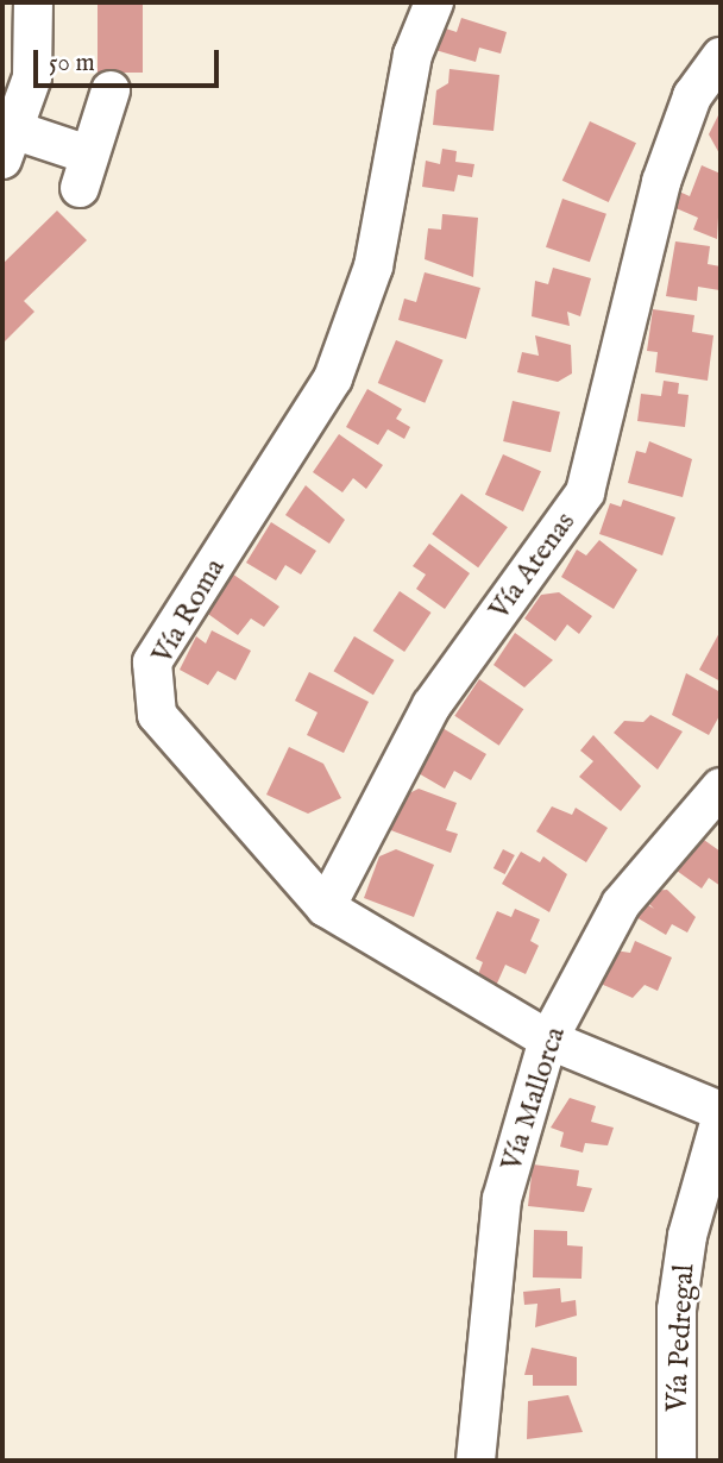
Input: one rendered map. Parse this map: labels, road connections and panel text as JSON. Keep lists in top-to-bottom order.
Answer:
{
  "streets": {
    "street": [
      "Vía Atenas",
      "Vía Roma",
      "Vía Mallorca",
      "Vía Pedregal"
    ]
  },
  "crossings": [
    ["Vía Atenas", "Vía Roma"],
    ["Vía Roma", "Vía Mallorca"]
  ],
  "scale_bar": "50 m"
}
